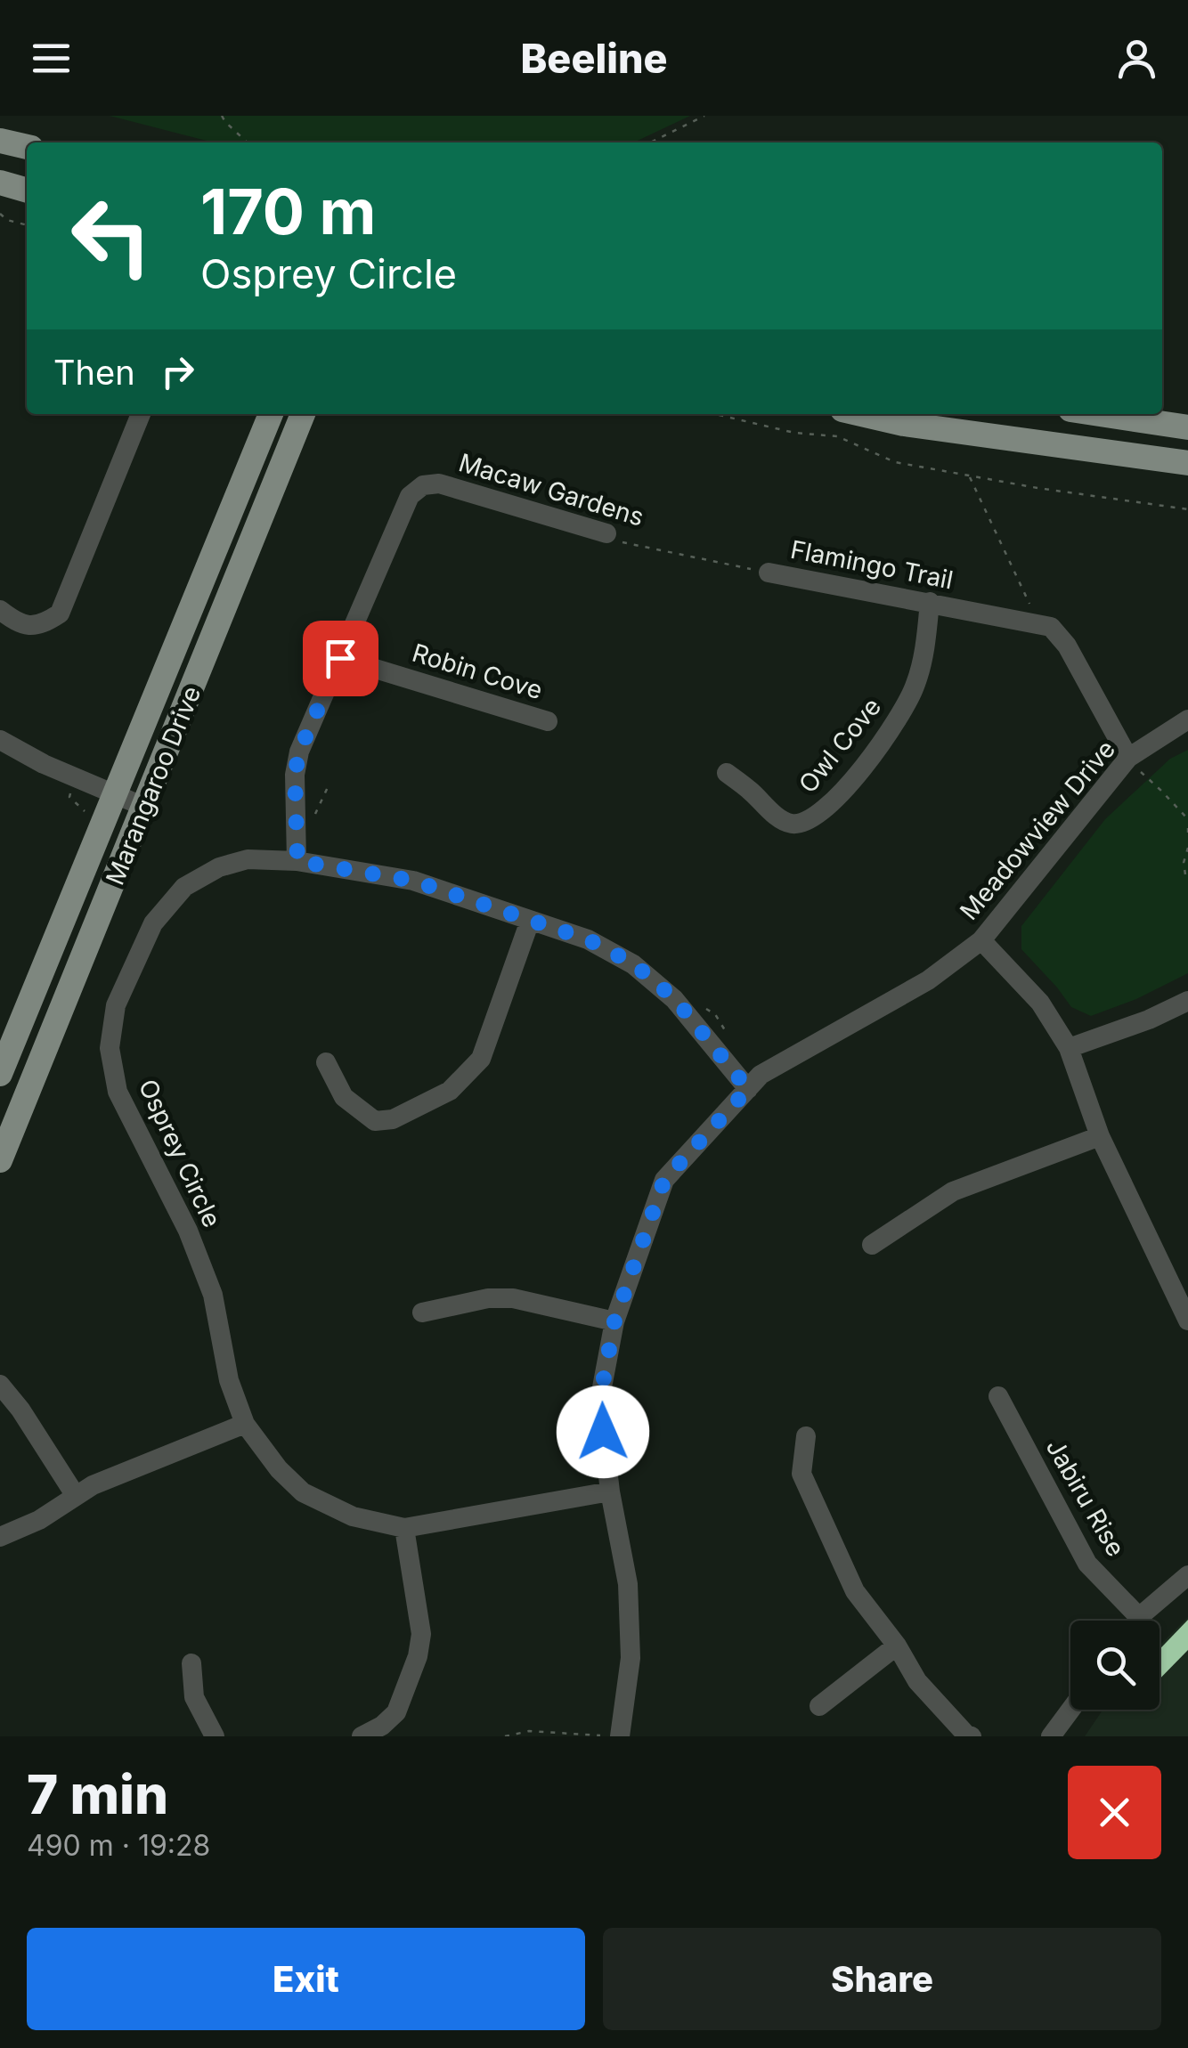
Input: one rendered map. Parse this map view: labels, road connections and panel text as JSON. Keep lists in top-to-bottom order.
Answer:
{
  "streets": {
    "main road": ["Marangaroo Drive"],
    "street": [
      "Macaw Gardens",
      "Flamingo Trail",
      "Robin Cove",
      "Owl Cove",
      "Meadowview Drive",
      "Osprey Circle",
      "Jabiru Rise"
    ]
  },
  "crossings": [
    ["Macaw Gardens", "Flamingo Trail"],
    ["Macaw Gardens", "Robin Cove"],
    ["Macaw Gardens", "Osprey Circle"],
    ["Flamingo Trail", "Owl Cove"],
    ["Meadowview Drive", "Osprey Circle"]
  ],
  "page": {
    "header": "Beeline",
    "turn": ["170 m", "Osprey Circle"],
    "then": "Then",
    "heading": ["7 min", "490 m · 19:28"],
    "buttons": ["Exit", "Share"]
  }
}
